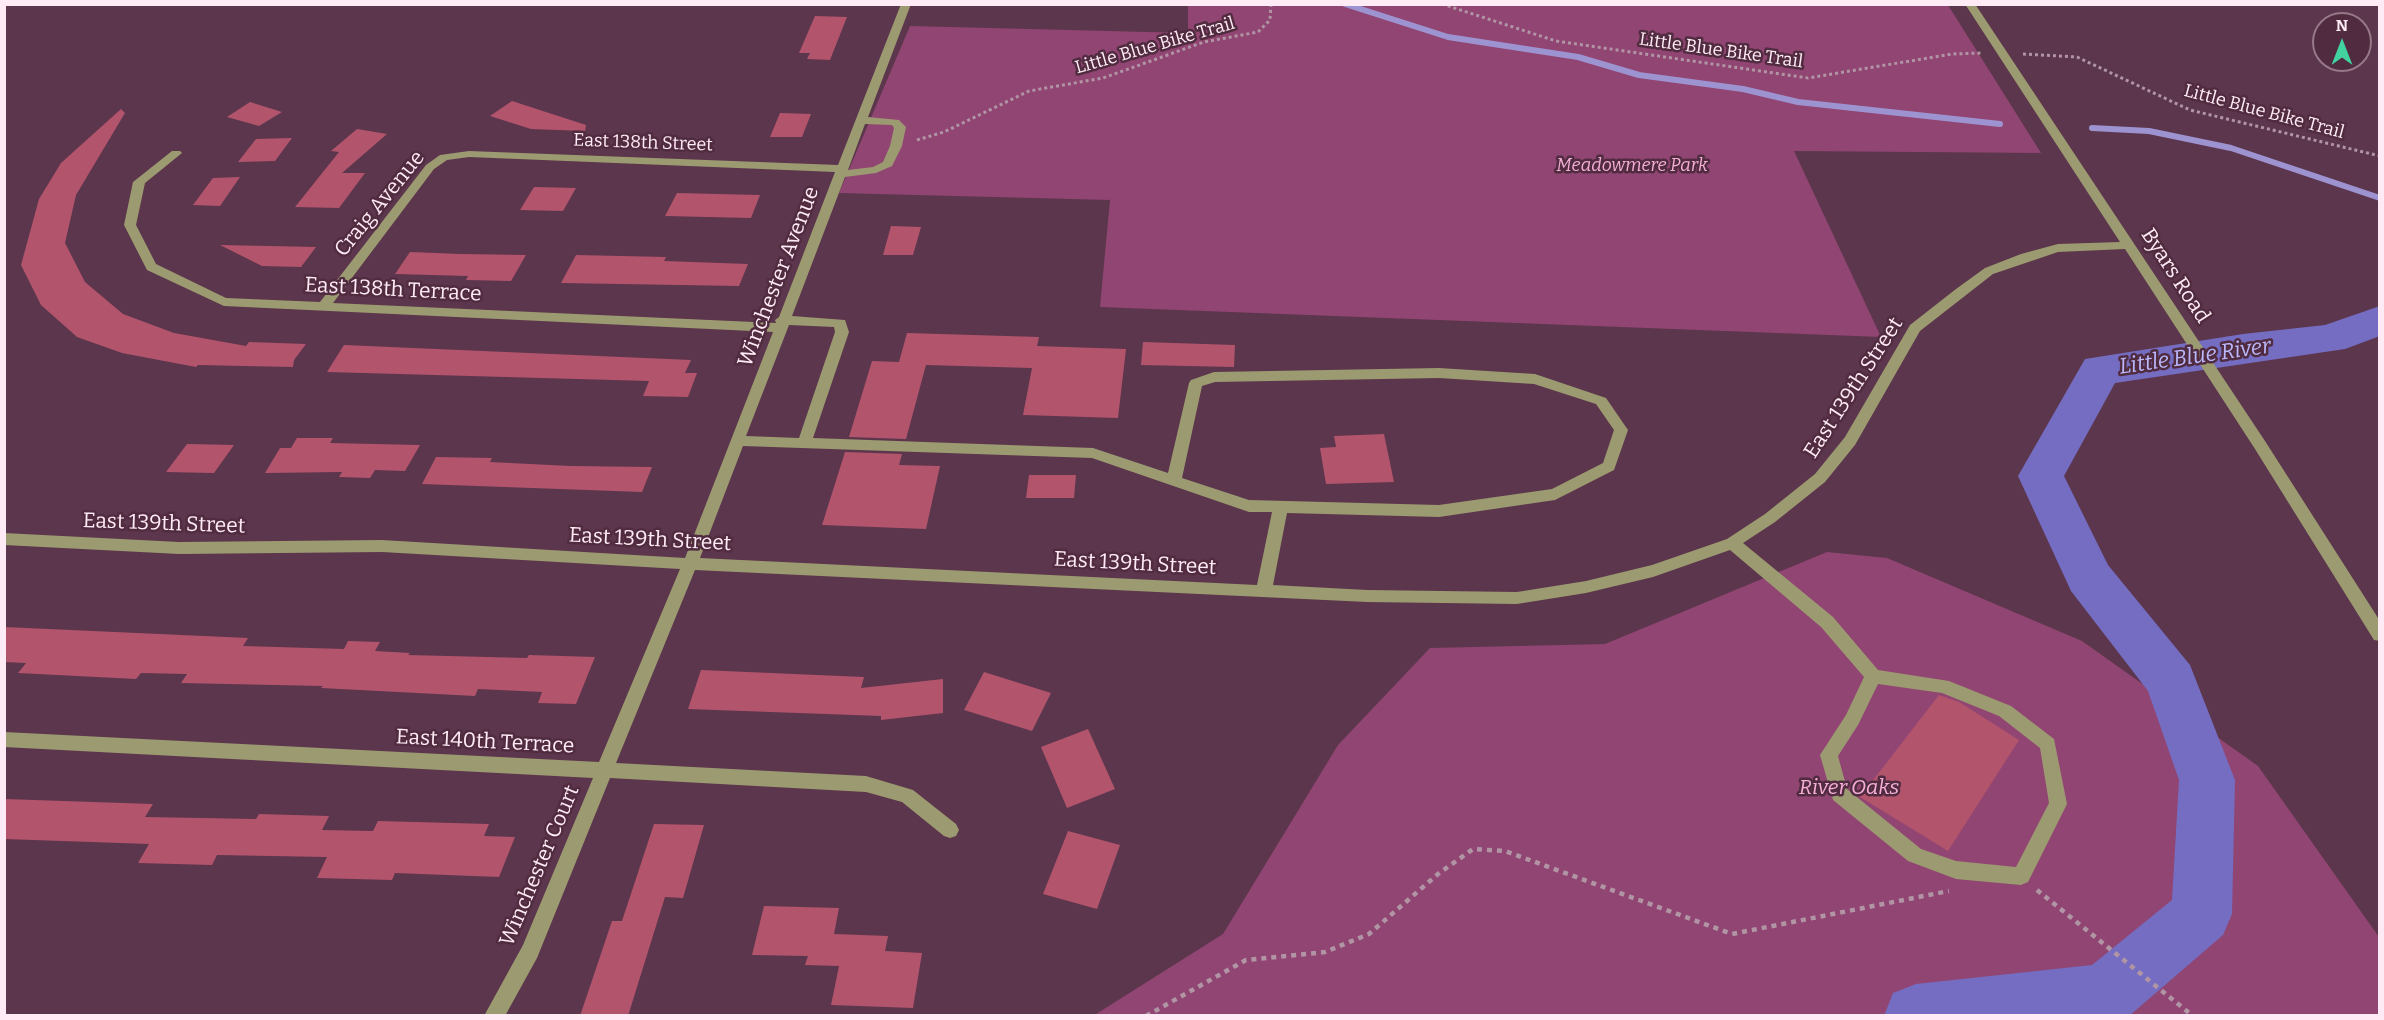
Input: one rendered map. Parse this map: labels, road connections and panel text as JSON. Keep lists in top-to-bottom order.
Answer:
{
  "streets": {
    "street": [
      "East 138th Street",
      "Craig Avenue",
      "Byars Road",
      "Winchester Avenue",
      "East 138th Terrace",
      "East 139th Street",
      "East 140th Terrace",
      "Winchester Court"
    ],
    "path": ["Little Blue Bike Trail"]
  },
  "crossings": [
    ["Little Blue Bike Trail", "East 138th Street"],
    ["Little Blue Bike Trail", "Byars Road"],
    ["East 138th Street", "Craig Avenue"],
    ["East 138th Street", "Winchester Avenue"],
    ["Craig Avenue", "East 138th Terrace"],
    ["Byars Road", "East 139th Street"],
    ["Winchester Avenue", "East 138th Terrace"],
    ["Winchester Avenue", "East 139th Street"],
    ["Winchester Avenue", "Winchester Court"],
    ["East 139th Street", "Winchester Court"],
    ["East 140th Terrace", "Winchester Court"]
  ],
  "water": ["Little Blue River"],
  "parks": ["Meadowmere Park", "River Oaks"],
  "north": "top"
}
